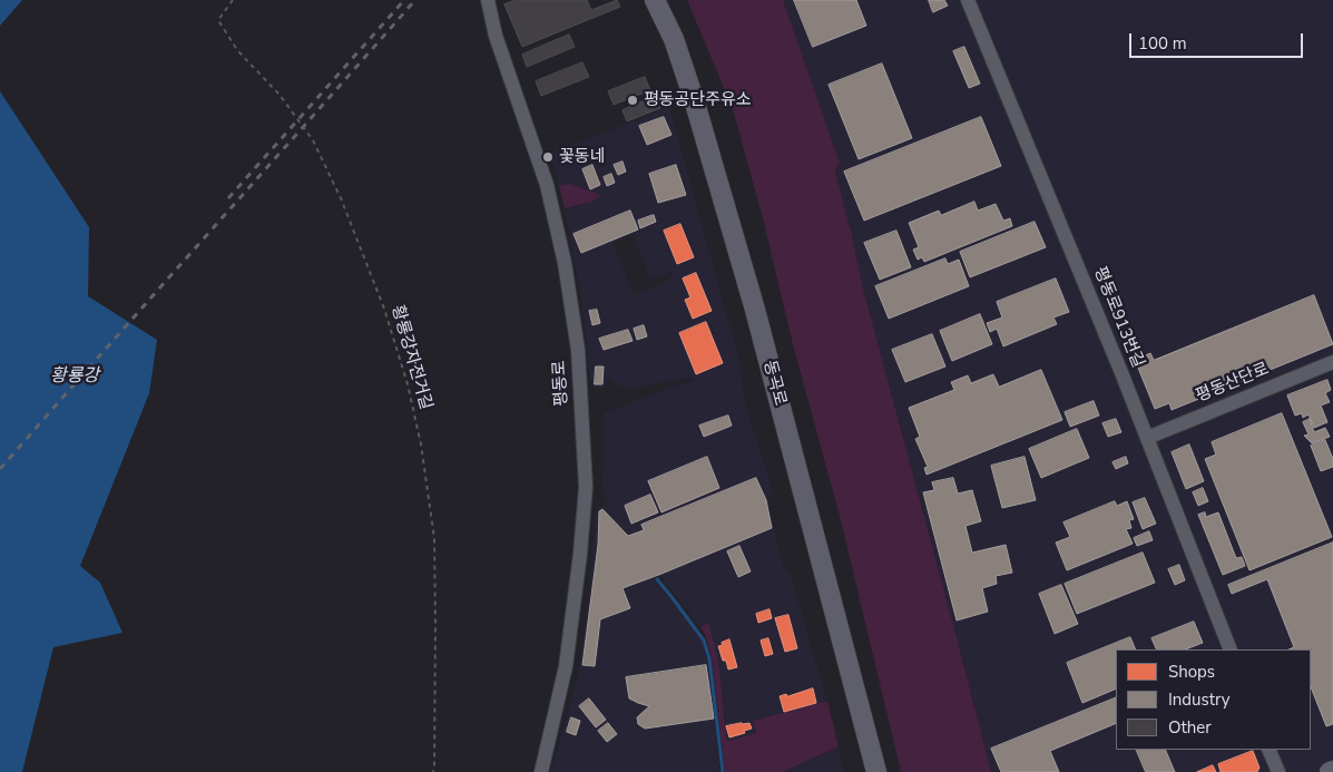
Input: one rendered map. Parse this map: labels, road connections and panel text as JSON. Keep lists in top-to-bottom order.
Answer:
{
  "streets": {
    "main road": ["동곡로"],
    "street": ["평동로913번길", "평동로", "평동산단로"],
    "path": ["황룡강자전거길"]
  },
  "crossings": [
    ["평동로913번길", "평동산단로"]
  ],
  "water": ["황룡강"],
  "places": ["평동공단주유소", "꽃동네"],
  "legend": ["Shops", "Industry", "Other"],
  "scale_bar": "100 m"
}
